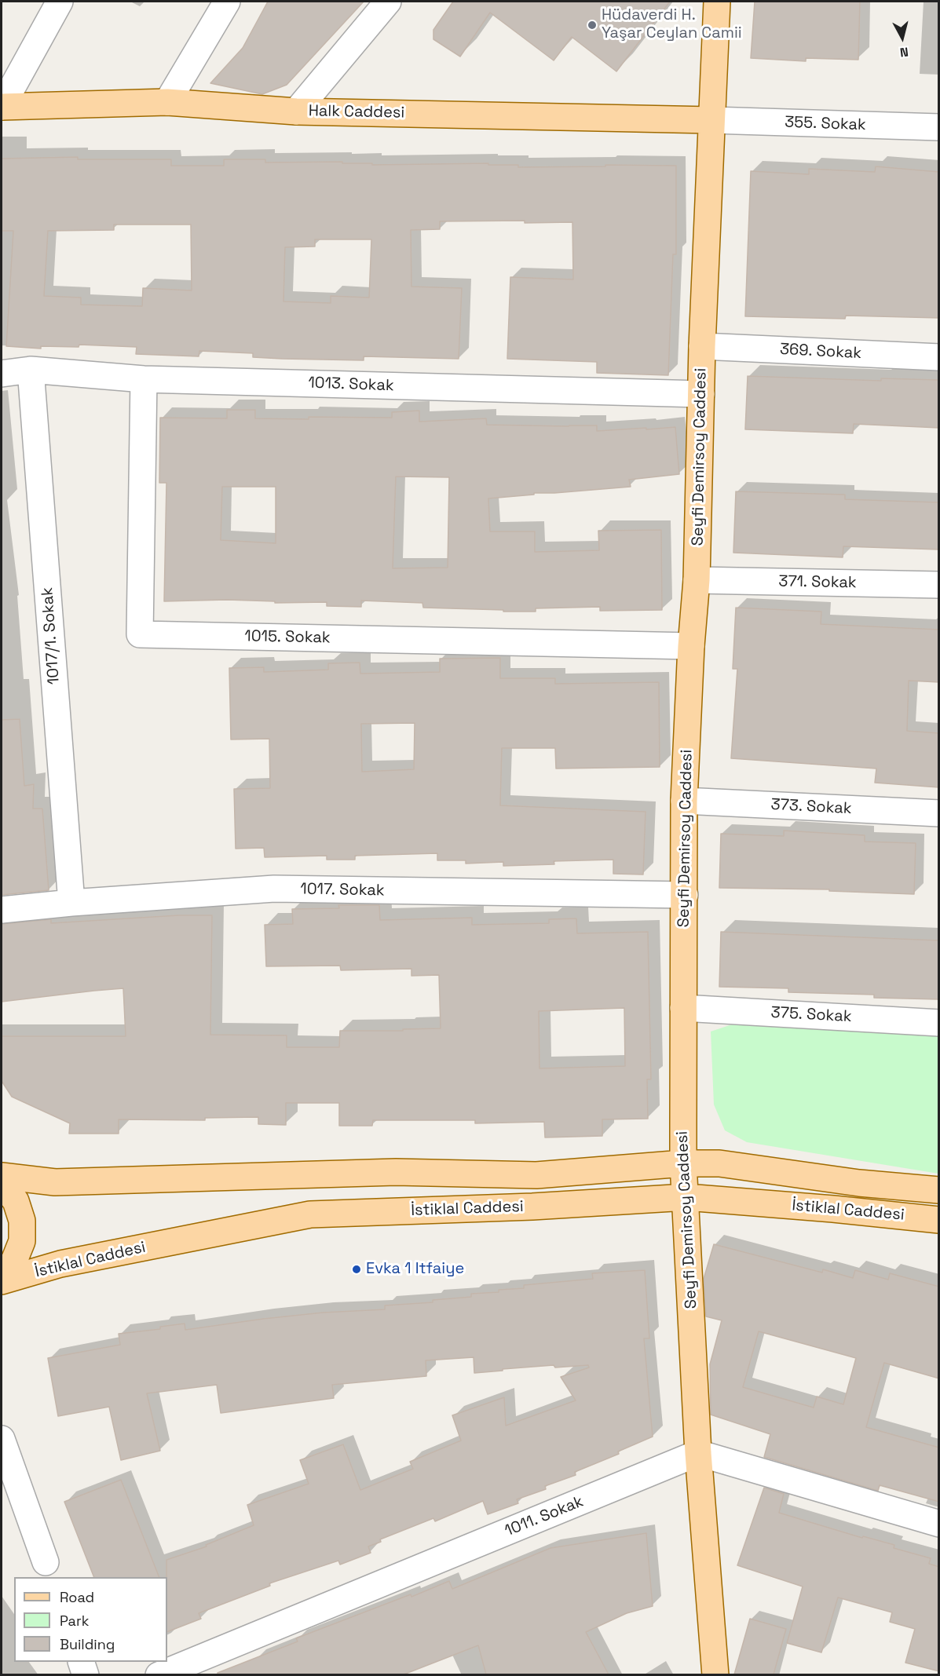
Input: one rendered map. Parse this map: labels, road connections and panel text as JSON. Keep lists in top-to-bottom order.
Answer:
{
  "streets": {
    "main road": ["Halk Caddesi", "Seyfi Demirsoy Caddesi", "İstiklal Caddesi"],
    "street": [
      "355. Sokak",
      "369. Sokak",
      "1013. Sokak",
      "371. Sokak",
      "1017/1. Sokak",
      "1015. Sokak",
      "373. Sokak",
      "1017. Sokak",
      "375. Sokak",
      "1011. Sokak"
    ]
  },
  "crossings": [
    ["Halk Caddesi", "355. Sokak"],
    ["Halk Caddesi", "Seyfi Demirsoy Caddesi"],
    ["355. Sokak", "Seyfi Demirsoy Caddesi"],
    ["369. Sokak", "Seyfi Demirsoy Caddesi"],
    ["1013. Sokak", "Seyfi Demirsoy Caddesi"],
    ["1013. Sokak", "1017/1. Sokak"],
    ["1013. Sokak", "1015. Sokak"],
    ["Seyfi Demirsoy Caddesi", "371. Sokak"],
    ["Seyfi Demirsoy Caddesi", "1015. Sokak"],
    ["Seyfi Demirsoy Caddesi", "373. Sokak"],
    ["Seyfi Demirsoy Caddesi", "1017. Sokak"],
    ["Seyfi Demirsoy Caddesi", "375. Sokak"],
    ["Seyfi Demirsoy Caddesi", "İstiklal Caddesi"],
    ["Seyfi Demirsoy Caddesi", "1011. Sokak"],
    ["1017/1. Sokak", "1017. Sokak"]
  ],
  "places": ["Hüdaverdi H. Yaşar Ceylan Camii", "Evka 1 Itfaiye"],
  "legend": ["Road", "Park", "Building"],
  "north": "bottom"
}
